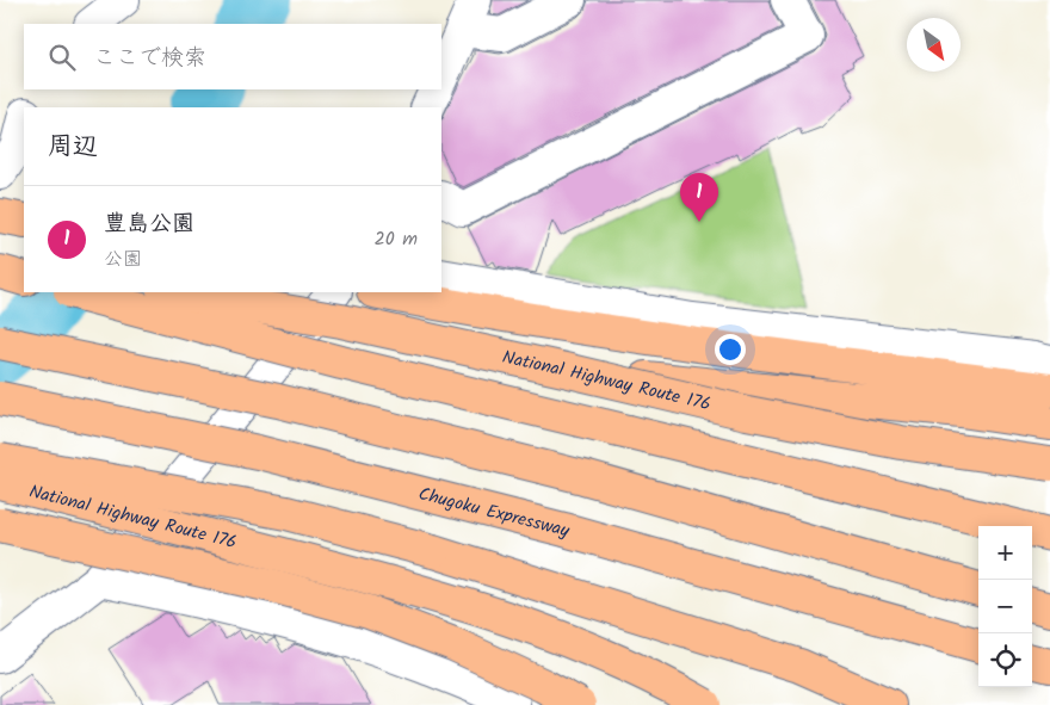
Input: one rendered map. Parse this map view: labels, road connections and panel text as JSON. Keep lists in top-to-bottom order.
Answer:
{
  "streets": {
    "highway": ["National Highway Route 176", "Chugoku Expressway"]
  },
  "north": "bottom right",
  "page": {
    "search": "ここで検索",
    "heading": "周辺",
    "pins": "1",
    "list": [
      {
        "mark": "1",
        "name": "豊島公園",
        "note": "公園",
        "value": "20 m"
      }
    ],
    "map_buttons": ["+", "−"]
  }
}
